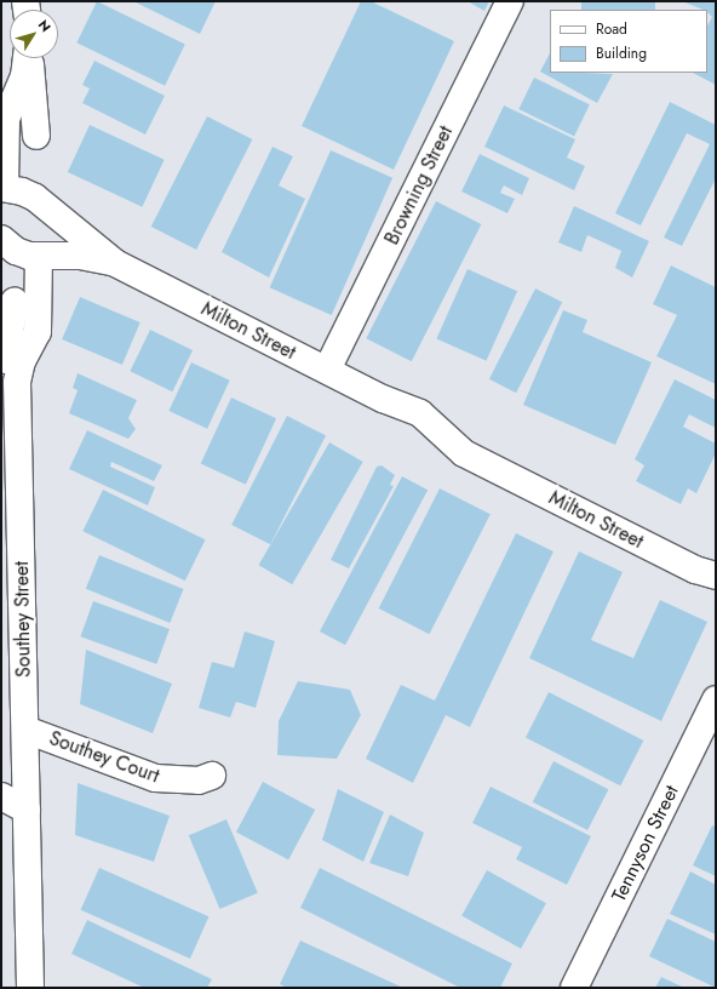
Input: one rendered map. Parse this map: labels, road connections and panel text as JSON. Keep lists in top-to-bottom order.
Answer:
{
  "streets": {
    "street": [
      "Browning Street",
      "Milton Street",
      "Southey Street",
      "Southey Court",
      "Tennyson Street"
    ]
  },
  "crossings": [
    ["Browning Street", "Milton Street"],
    ["Milton Street", "Southey Street"],
    ["Southey Street", "Southey Court"]
  ],
  "legend": ["Road", "Building"],
  "north": "top right"
}
